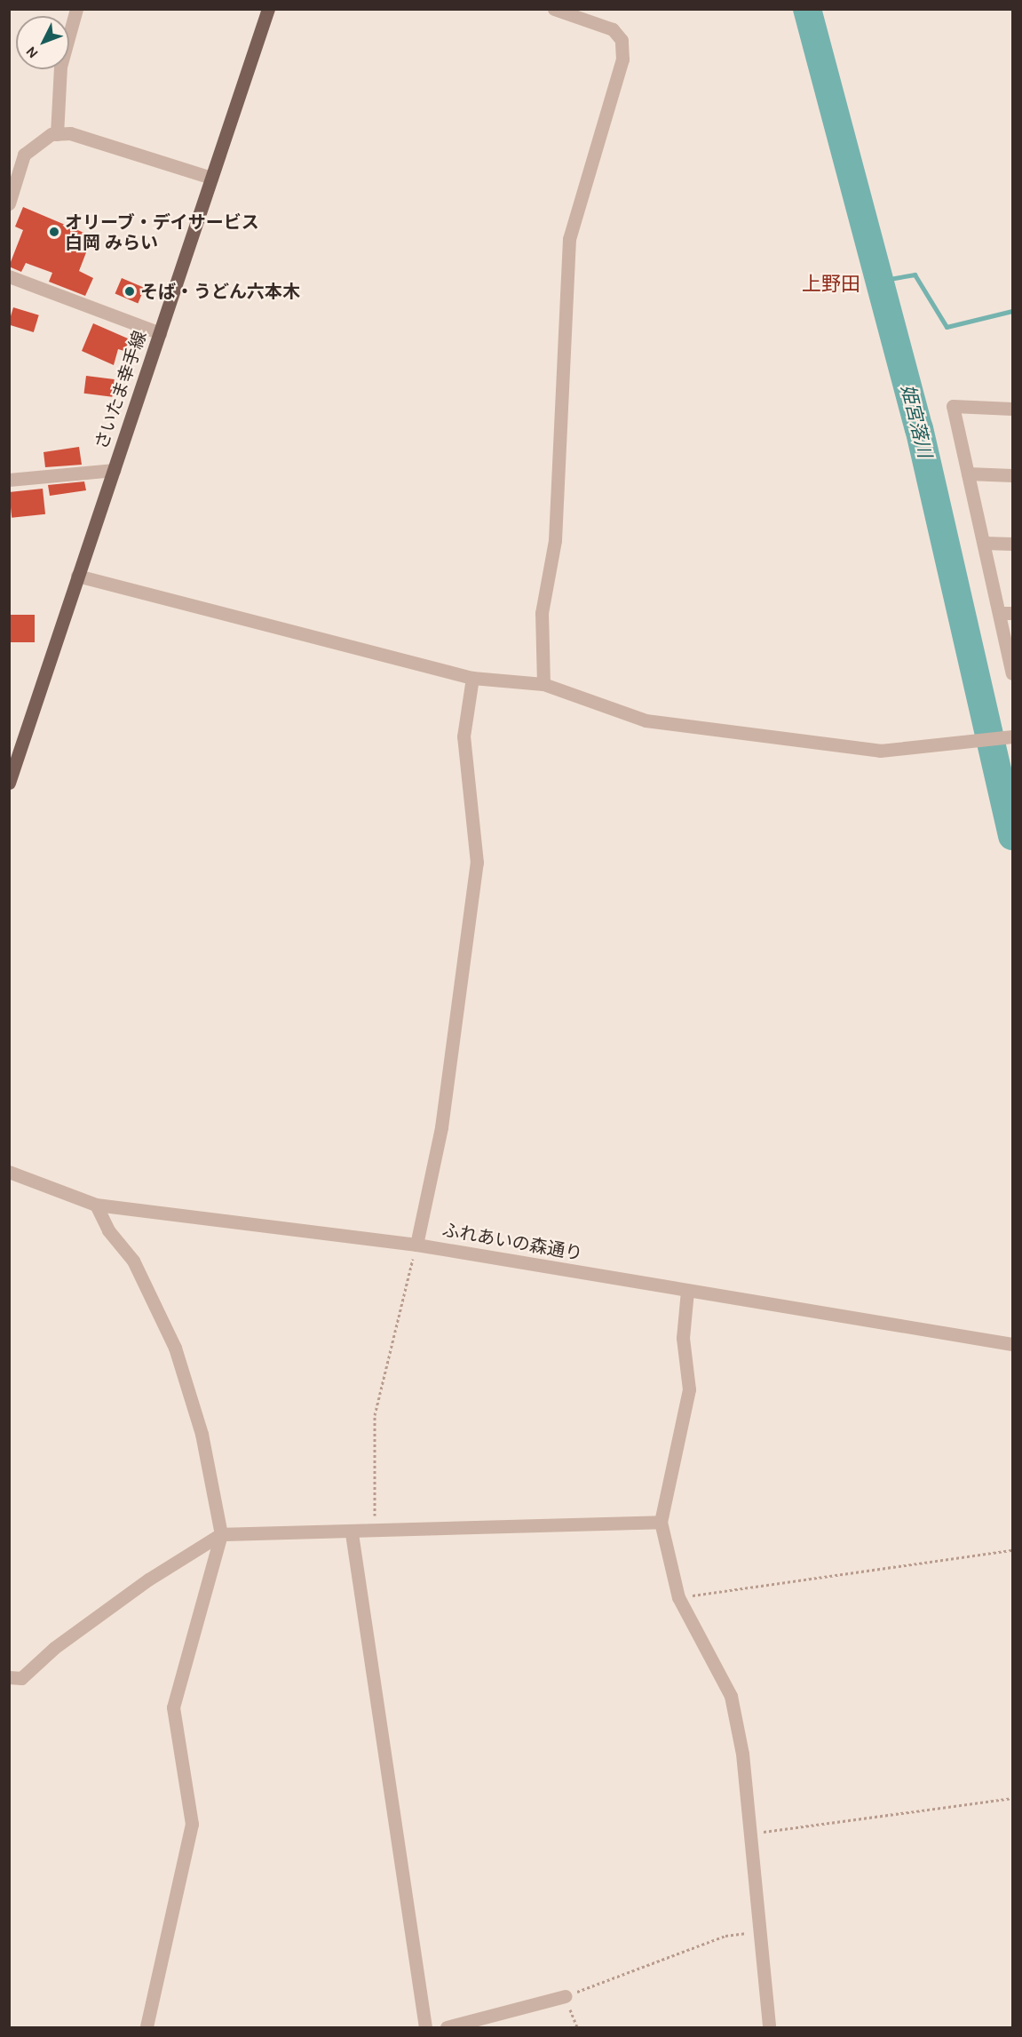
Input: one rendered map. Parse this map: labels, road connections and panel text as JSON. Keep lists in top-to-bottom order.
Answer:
{
  "streets": {
    "main road": ["さいたま幸手線"],
    "street": ["ふれあいの森通り"]
  },
  "districts": ["上野田"],
  "water": ["姫宮落川"],
  "places": ["オリーブ・デイサービス 白岡 みらい", "そば・うどん六本木"],
  "north": "bottom left"
}
